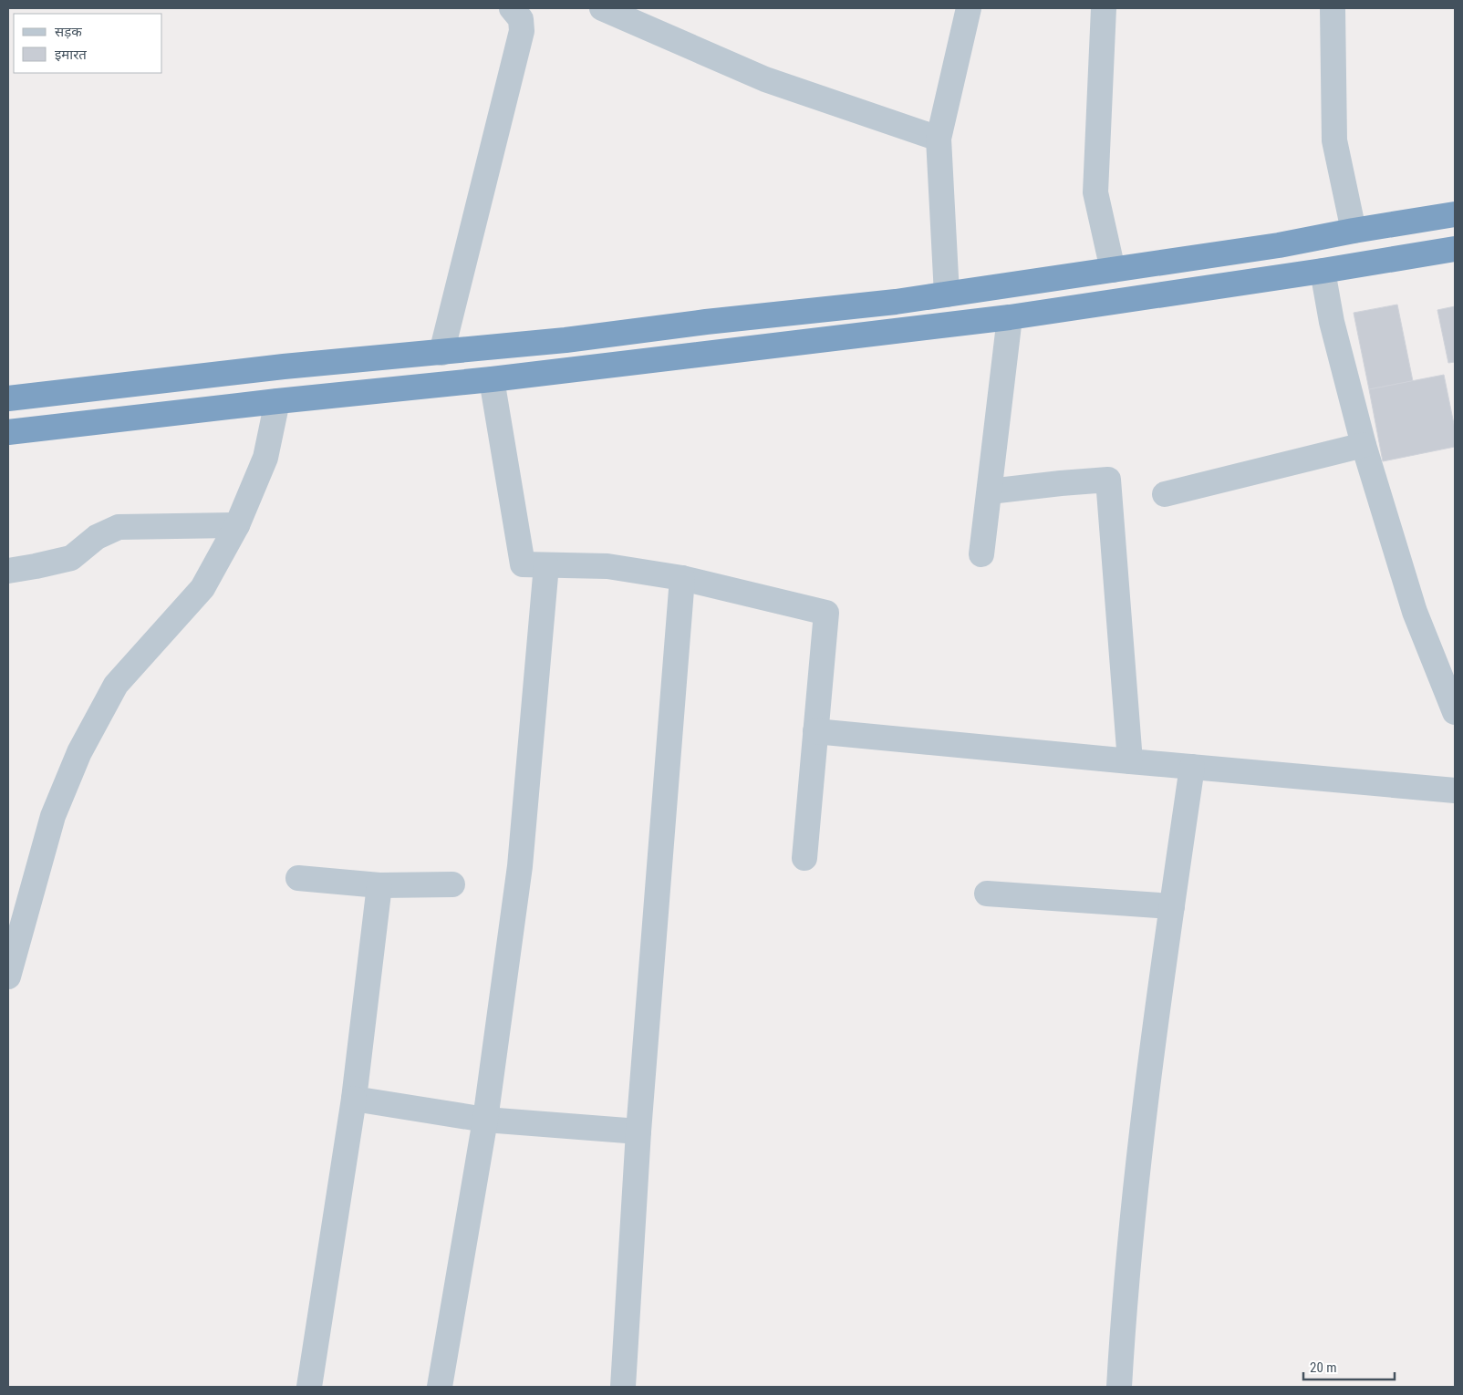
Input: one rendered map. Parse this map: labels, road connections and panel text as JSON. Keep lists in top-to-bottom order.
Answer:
{
  "legend": ["सड़क", "इमारत"],
  "scale_bar": "20 m"
}
